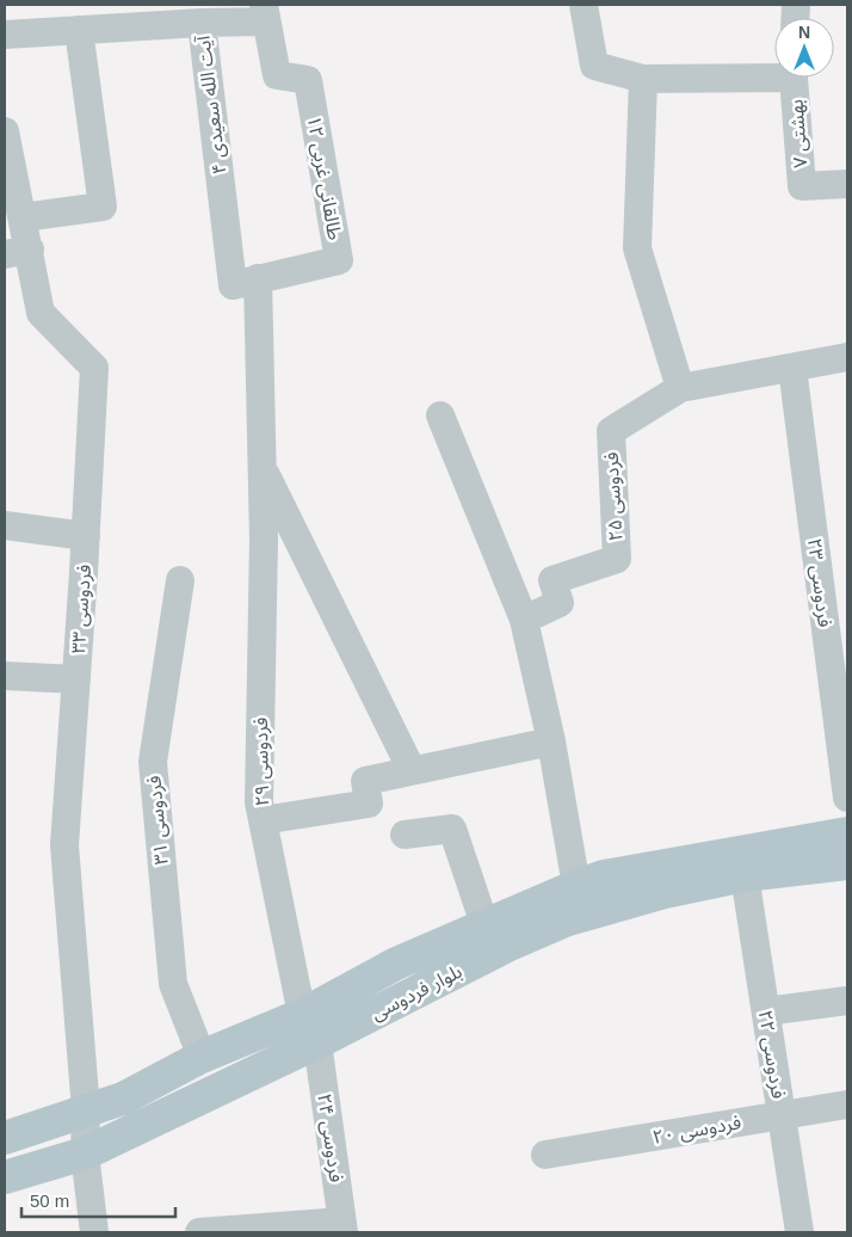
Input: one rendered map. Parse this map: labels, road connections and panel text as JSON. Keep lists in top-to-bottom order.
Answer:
{
  "streets": {
    "main road": ["بلوار فردوسی"],
    "street": [
      "آیت الله سعیدی ۴",
      "بهشتی ۷",
      "طالقانی غربی ۱۲",
      "فردوسی ۲۵",
      "فردوسی ۲۳",
      "فردوسی ۳۳",
      "فردوسی ۲۹",
      "فردوسی ۳۱",
      "فردوسی ۲۲",
      "فردوسی ۲۰",
      "فردوسی ۲۴"
    ]
  },
  "crossings": [
    ["آیت الله سعیدی ۴", "طالقانی غربی ۱۲"],
    ["آیت الله سعیدی ۴", "فردوسی ۲۹"],
    ["طالقانی غربی ۱۲", "فردوسی ۲۹"],
    ["فردوسی ۳۳", "بلوار فردوسی"],
    ["فردوسی ۲۹", "بلوار فردوسی"],
    ["فردوسی ۳۱", "بلوار فردوسی"],
    ["بلوار فردوسی", "فردوسی ۲۲"],
    ["بلوار فردوسی", "فردوسی ۲۴"],
    ["فردوسی ۲۲", "فردوسی ۲۰"]
  ],
  "scale_bar": "50 m",
  "north": "top"
}
